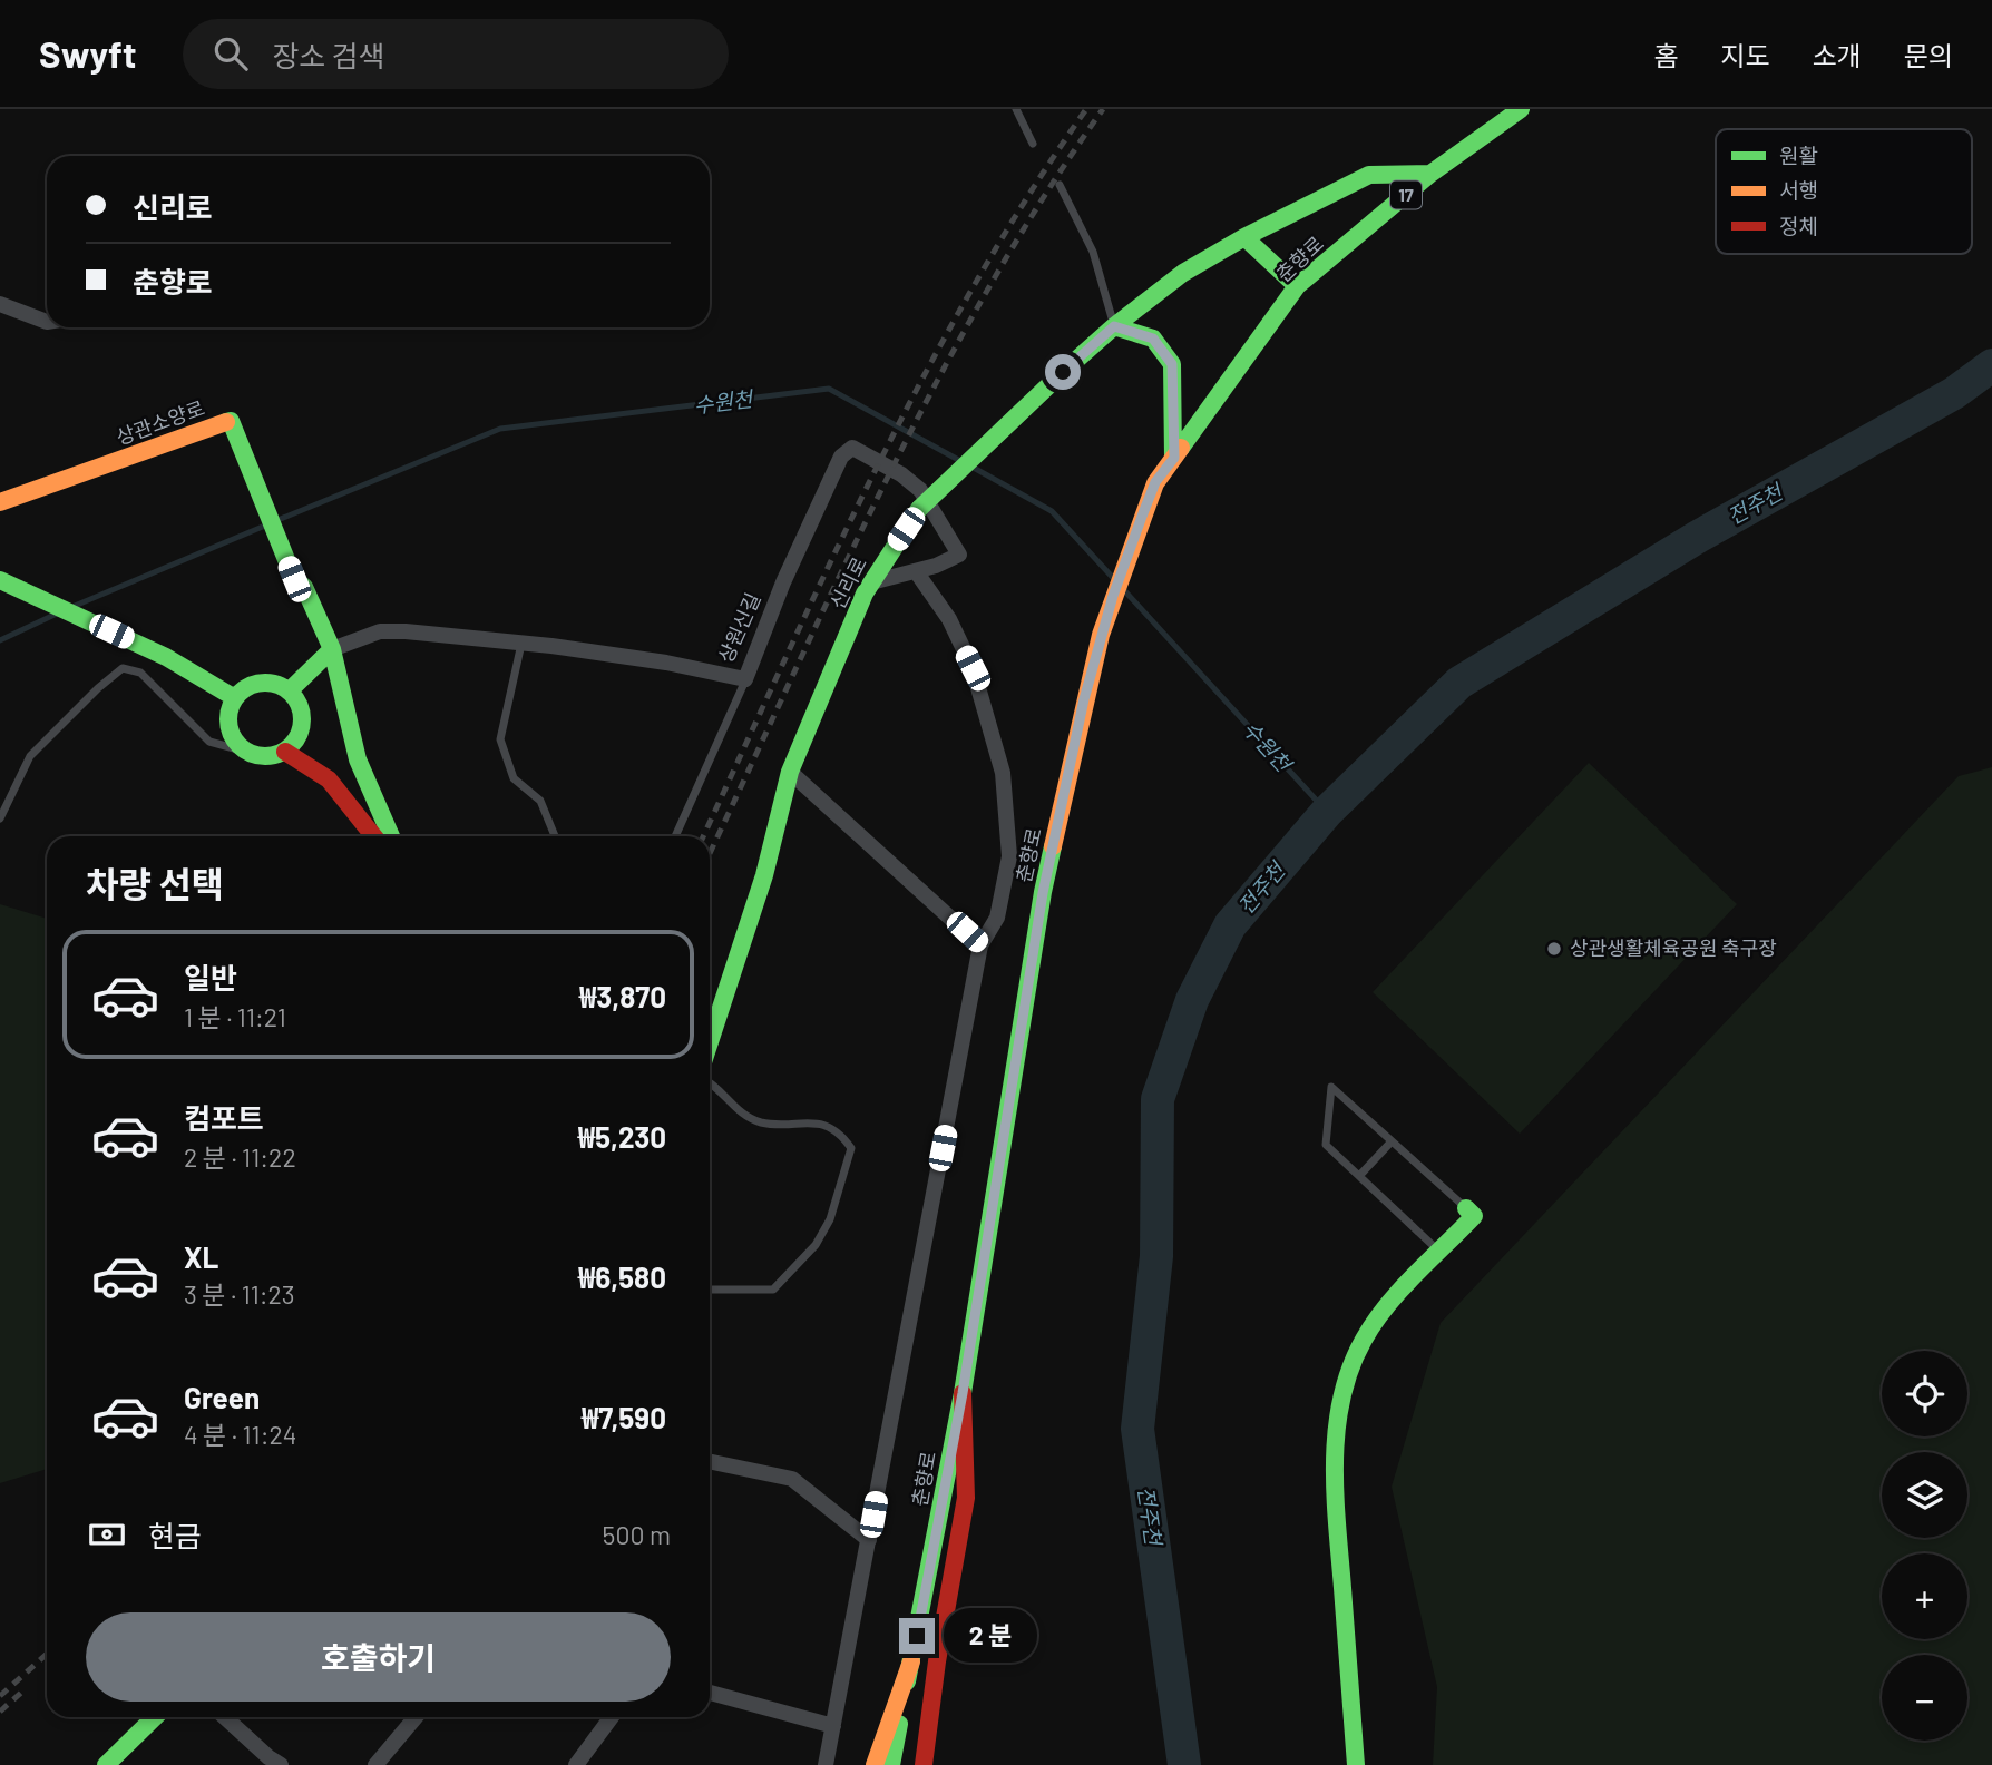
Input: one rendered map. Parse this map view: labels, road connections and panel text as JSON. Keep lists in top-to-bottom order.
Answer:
{
  "streets": {
    "main road": [
      "17",
      "춘향로",
      "상관소양로",
      "신리로"
    ],
    "street": ["상원신길"]
  },
  "crossings": [
    ["춘향로", "신리로"],
    ["상관소양로", "상원신길"],
    ["신리로", "상원신길"]
  ],
  "water": ["수원천", "전주천"],
  "places": ["상관생활체육공원 축구장"],
  "legend": ["원활", "서행", "정체"],
  "page": {
    "header": "Swyft",
    "search": "장소 검색",
    "nav": [
      "홈",
      "지도",
      "소개",
      "문의"
    ],
    "banner": ["신리로", "춘향로"],
    "heading": "차량 선택",
    "list": [
      {
        "name": "일반",
        "note": "1 분 · 11:21",
        "value": "₩3,870"
      },
      {
        "name": "컴포트",
        "note": "2 분 · 11:22",
        "value": "₩5,230"
      },
      {
        "name": "XL",
        "note": "3 분 · 11:23",
        "value": "₩6,580"
      },
      {
        "name": "Green",
        "note": "4 분 · 11:24",
        "value": "₩7,590"
      }
    ],
    "map_buttons": ["+", "−"],
    "pay": ["현금", "500 m"],
    "buttons": "호출하기",
    "bubble": "2 분"
  }
}
